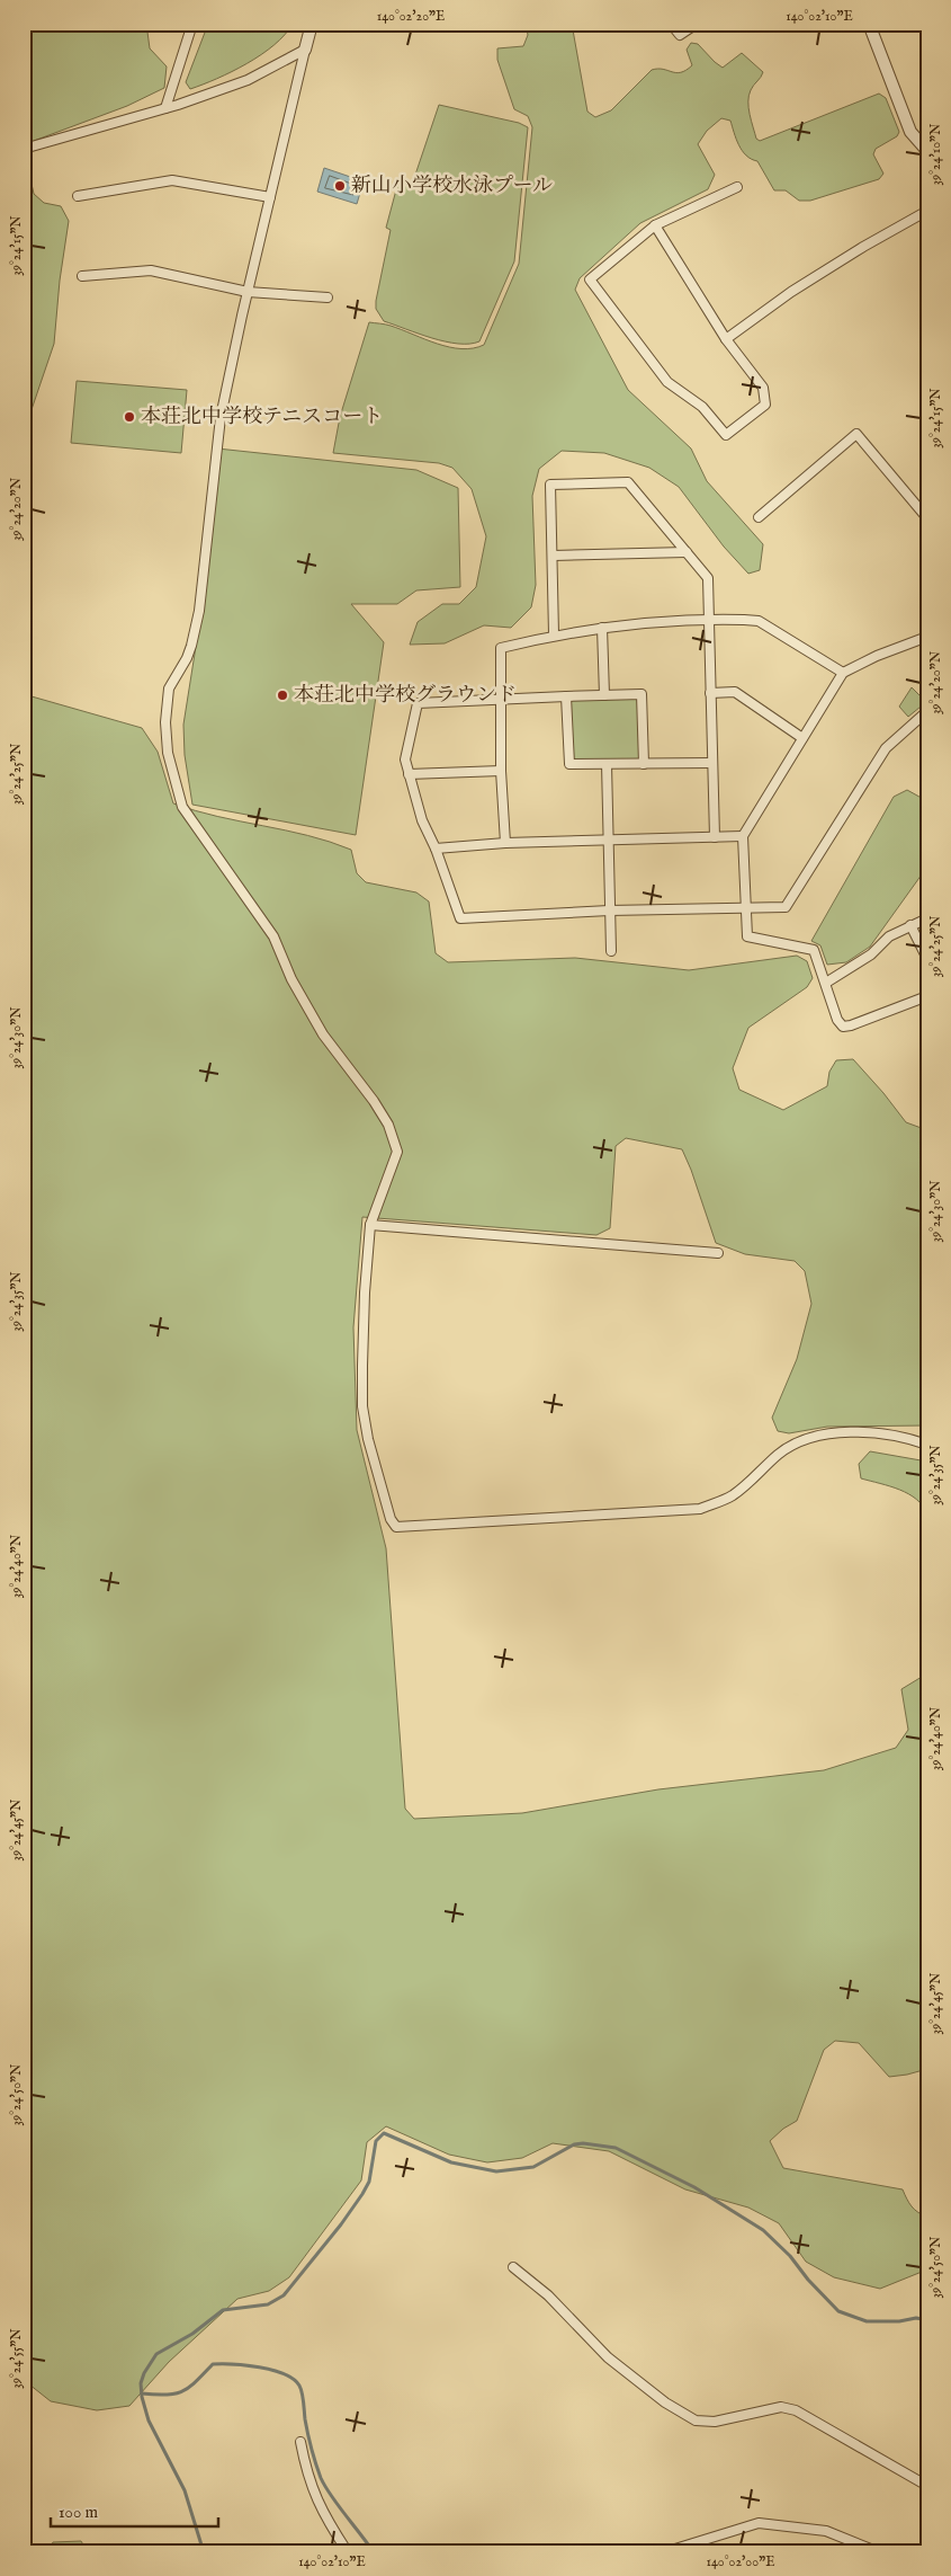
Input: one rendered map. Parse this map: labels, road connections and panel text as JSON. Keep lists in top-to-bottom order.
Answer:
{
  "places": ["新山小学校水泳プール", "本荘北中学校テニスコート", "本荘北中学校グラウンド"],
  "scale_bar": "100 m",
  "coordinates": [
    "140°02'20\"E",
    "140°02'10\"E",
    "39°24'10\"N",
    "39°24'15\"N",
    "39°24'20\"N",
    "39°24'25\"N",
    "39°24'30\"N",
    "39°24'35\"N",
    "39°24'40\"N",
    "39°24'45\"N",
    "39°24'50\"N",
    "39°24'55\"N",
    "140°02'00\"E"
  ]
}
